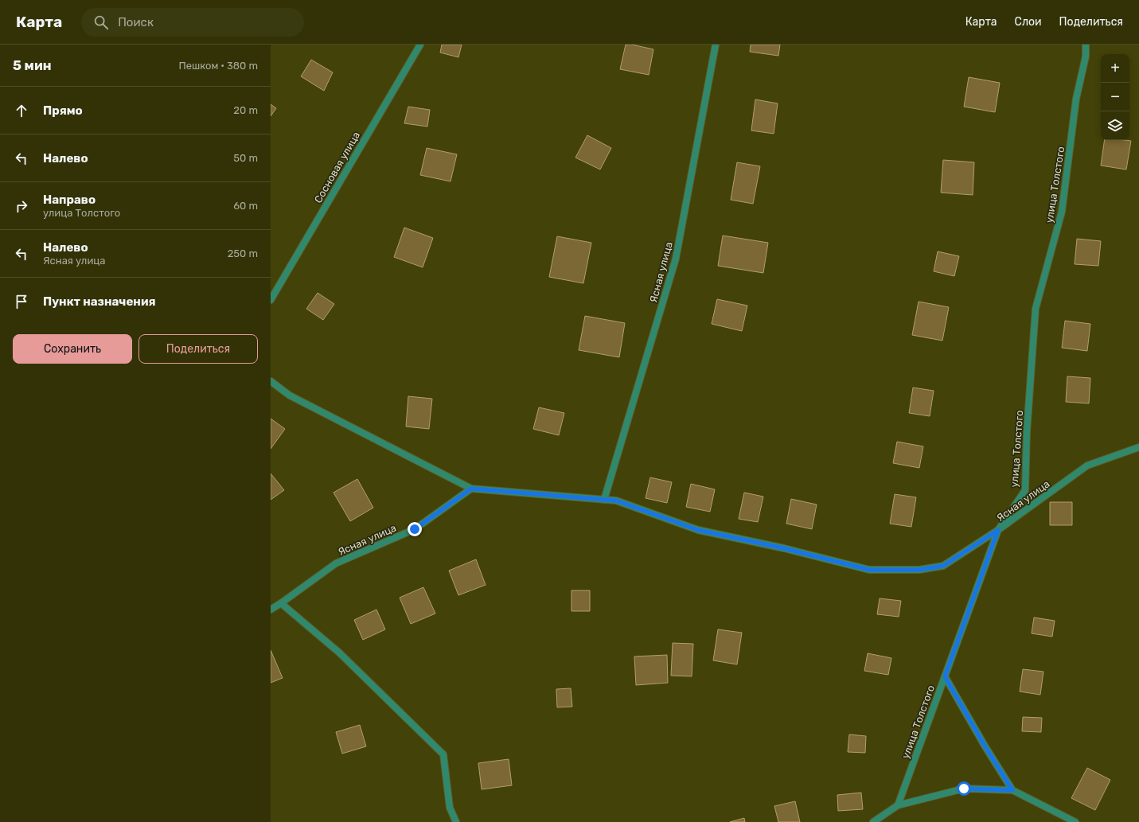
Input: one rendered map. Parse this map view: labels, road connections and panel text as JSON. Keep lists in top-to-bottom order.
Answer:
{
  "streets": {
    "street": ["Сосновая улица", "улица Толстого", "Ясная улица"]
  },
  "crossings": [
    ["улица Толстого", "Ясная улица"]
  ],
  "page": {
    "header": "Карта",
    "search": "Поиск",
    "nav": ["Карта", "Слои", "Поделиться"],
    "heading": ["5 мин", "Пешком · 380 m"],
    "map_buttons": ["+", "−"],
    "list": [
      ["Прямо", "20 m"],
      ["Налево", "50 m"],
      ["Направо", "улица Толстого", "60 m"],
      ["Налево", "Ясная улица", "250 m"],
      "Пункт назначения"
    ],
    "buttons": ["Сохранить", "Поделиться"]
  }
}
